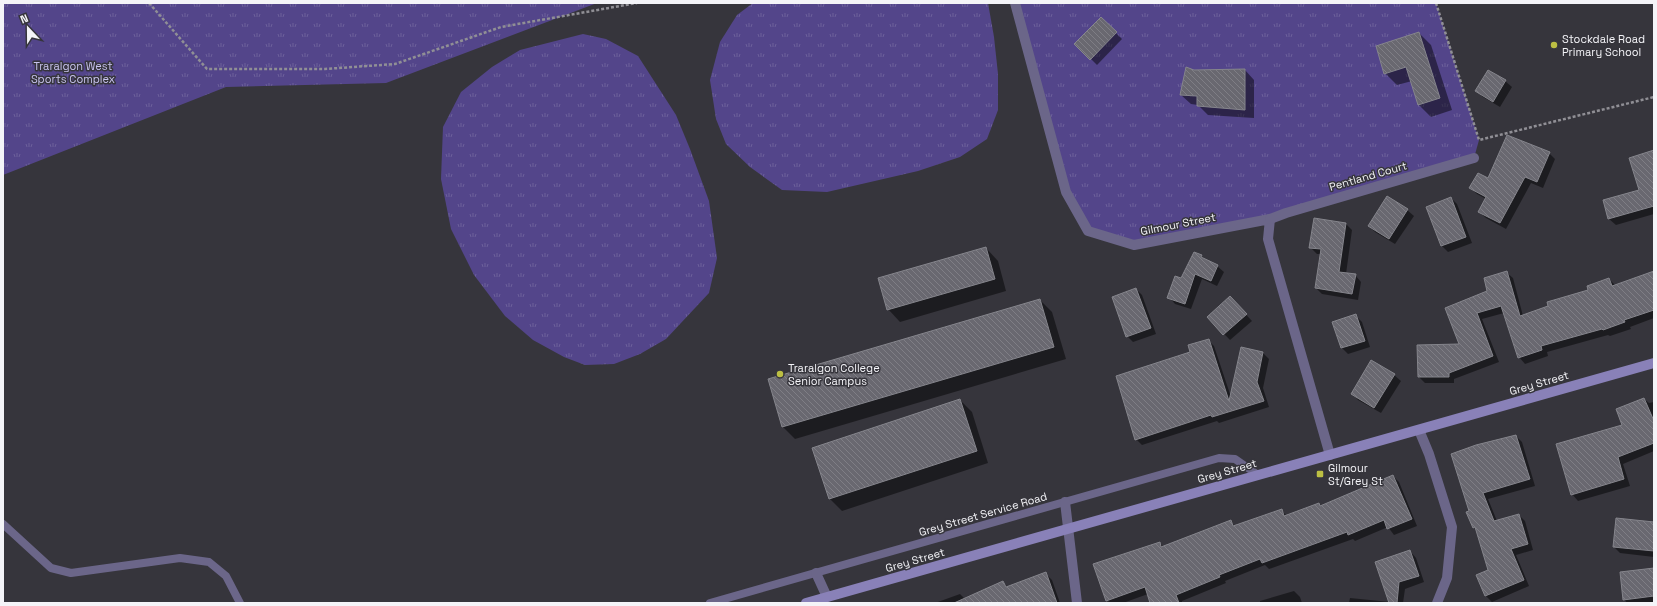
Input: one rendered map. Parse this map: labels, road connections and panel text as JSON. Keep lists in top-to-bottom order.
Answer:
{
  "streets": {
    "main road": ["Grey Street"],
    "street": ["Pentland Court", "Gilmour Street"],
    "lane": ["Grey Street Service Road"]
  },
  "crossings": [
    ["Pentland Court", "Gilmour Street"],
    ["Grey Street", "Grey Street Service Road"]
  ],
  "parks": ["Traralgon West Sports Complex"],
  "places": {
    "other": ["Stockdale Road Primary School", "Traralgon College Senior Campus"],
    "transit": ["Gilmour St/Grey St"]
  },
  "north": "top"
}
